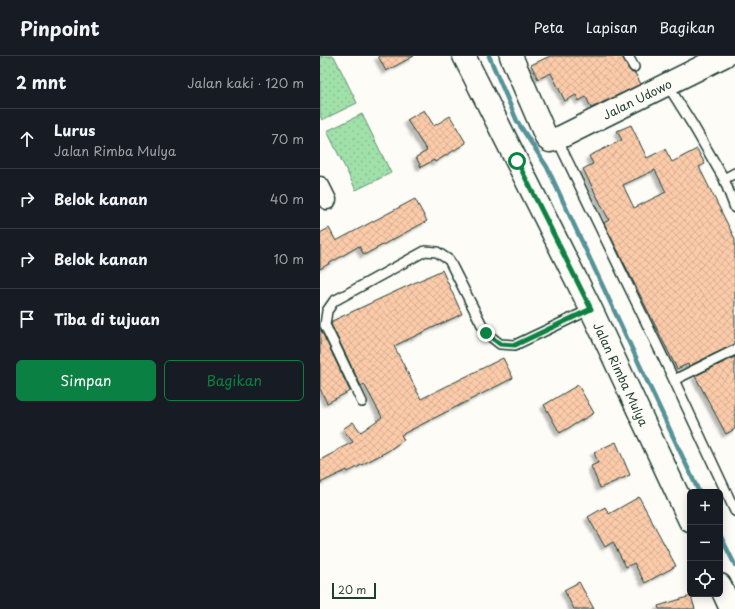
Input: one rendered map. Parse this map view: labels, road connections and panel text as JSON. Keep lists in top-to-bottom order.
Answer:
{
  "streets": {
    "street": ["Jalan Udowo", "Jalan Rimba Mulya"]
  },
  "scale_bar": "20 m",
  "page": {
    "header": "Pinpoint",
    "nav": ["Peta", "Lapisan", "Bagikan"],
    "heading": ["2 mnt", "Jalan kaki · 120 m"],
    "list": [
      ["Lurus", "Jalan Rimba Mulya", "70 m"],
      ["Belok kanan", "40 m"],
      ["Belok kanan", "10 m"],
      "Tiba di tujuan"
    ],
    "buttons": ["Simpan", "Bagikan"],
    "map_buttons": ["+", "−"],
    "scale": "20 m"
  }
}
